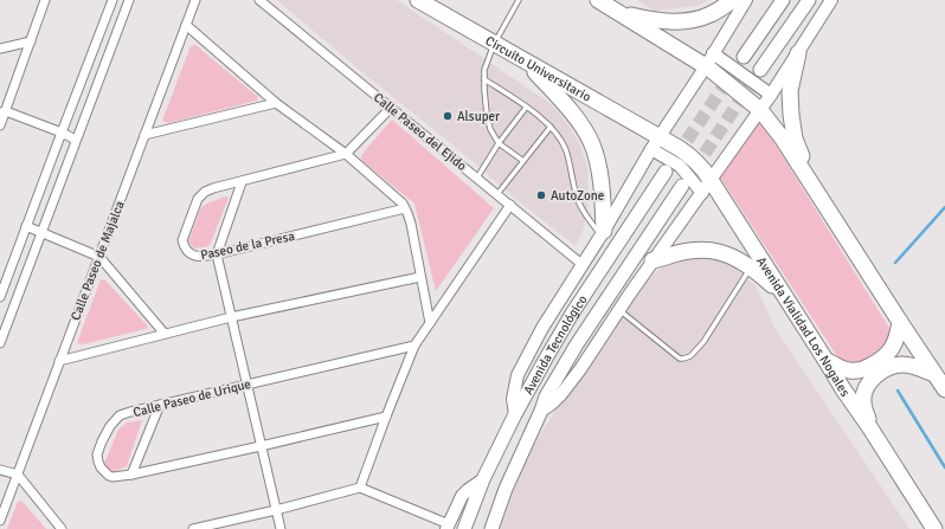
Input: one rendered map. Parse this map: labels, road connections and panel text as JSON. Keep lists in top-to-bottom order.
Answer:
{
  "streets": {
    "highway": ["Circuito Universitario", "Avenida Vialidad Los Nogales"],
    "main road": ["Avenida Tecnológico"],
    "street": [
      "Calle Paseo del Ejido",
      "Paseo de la Presa",
      "Calle Paseo de Majalca",
      "Calle Paseo de Urique"
    ]
  },
  "crossings": [
    ["Circuito Universitario", "Avenida Vialidad Los Nogales"]
  ],
  "places": ["Alsuper", "AutoZone"]
}
